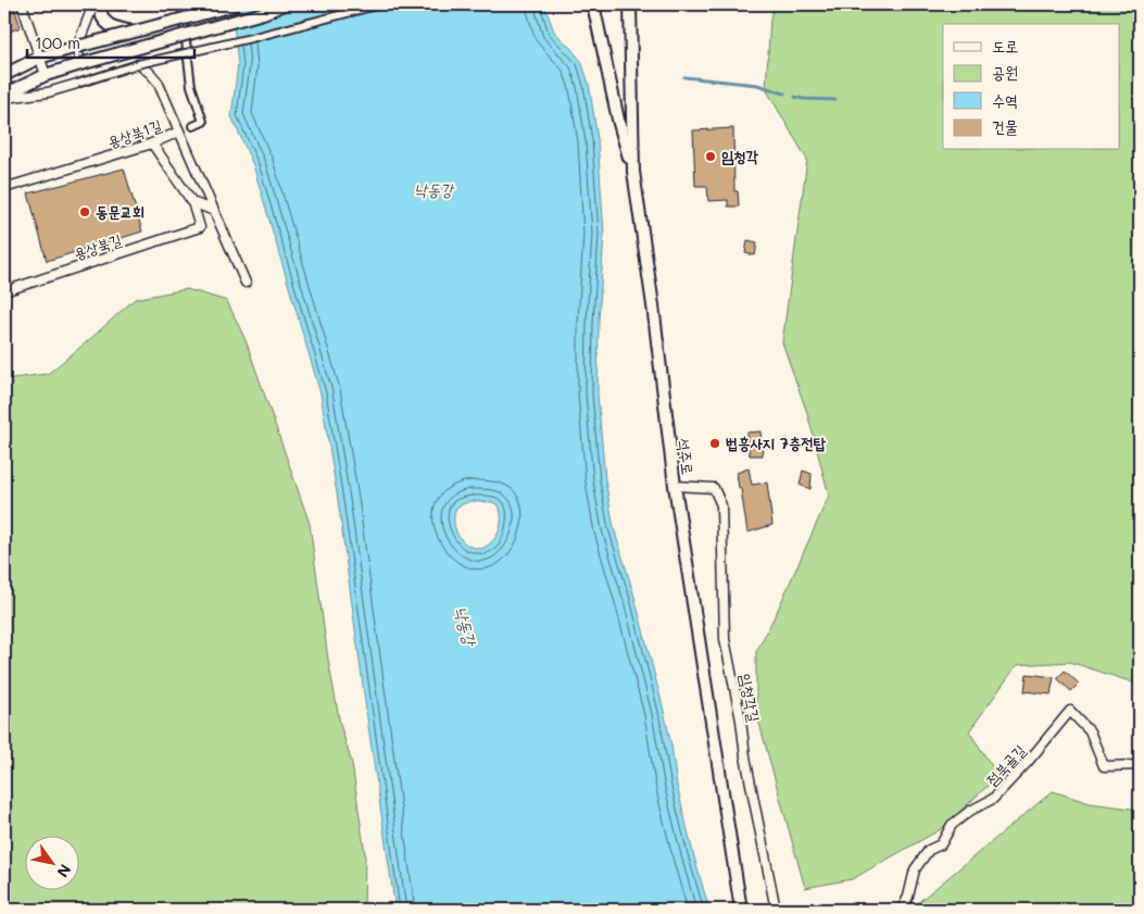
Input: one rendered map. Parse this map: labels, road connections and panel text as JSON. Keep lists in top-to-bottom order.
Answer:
{
  "streets": {
    "street": [
      "용상북1길",
      "용상북길",
      "석주로",
      "임청각길",
      "점북골길"
    ]
  },
  "crossings": [
    ["석주로", "임청각길"]
  ],
  "water": ["낙동강"],
  "places": ["임청각", "동문교회", "법흥사지 7층전탑"],
  "legend": [
    "도로",
    "공원",
    "수역",
    "건물"
  ],
  "scale_bar": "100 m",
  "north": "bottom right"
}
